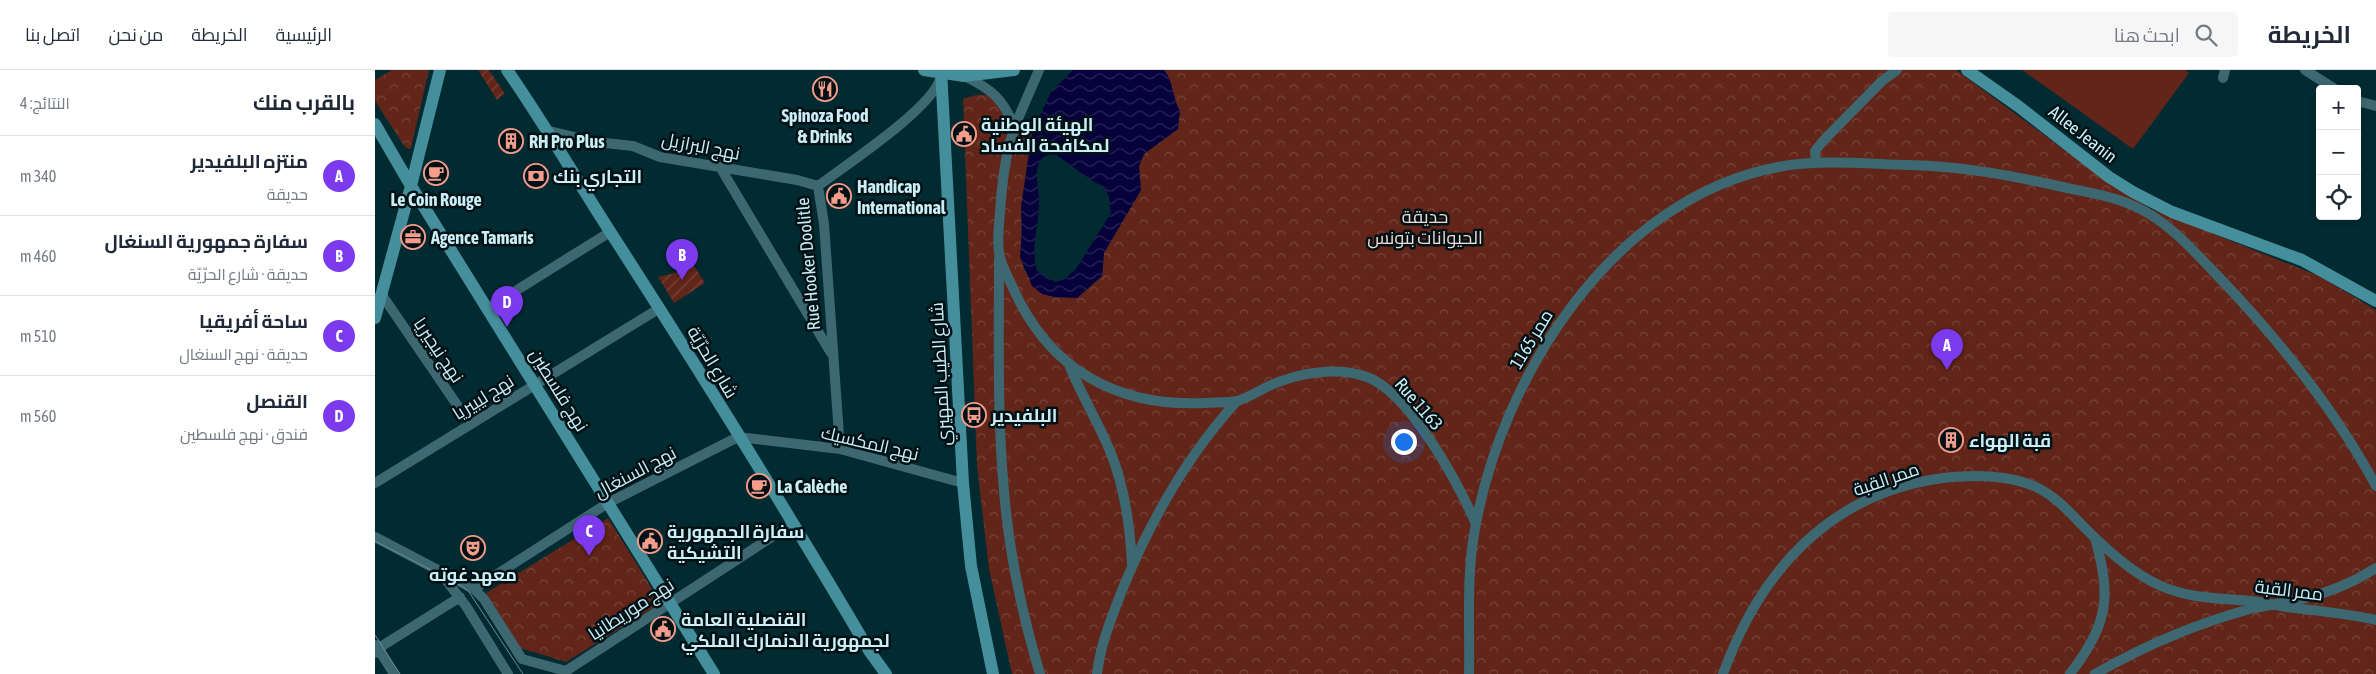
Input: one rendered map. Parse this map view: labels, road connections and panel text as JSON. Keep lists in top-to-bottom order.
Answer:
{
  "streets": {
    "main road": [
      "Allee Jeanin",
      "شارع الحرّيّة",
      "شارع الطيب المهيري",
      "نهج فلسطين"
    ],
    "street": [
      "نهج البرازيل",
      "Rue Hooker Doolitle",
      "ممر 1165",
      "نهج نيجيريا",
      "نهج ليبيريا",
      "Rue 1163",
      "نهج المكسيك",
      "نهج السنغال",
      "ممر القبة",
      "نهج موريطانيا"
    ]
  },
  "crossings": [
    ["Allee Jeanin", "ممر 1165"],
    ["نهج البرازيل", "Rue Hooker Doolitle"],
    ["نهج البرازيل", "شارع الحرّيّة"],
    ["Rue Hooker Doolitle", "شارع الطيب المهيري"],
    ["Rue Hooker Doolitle", "نهج المكسيك"],
    ["ممر 1165", "Rue 1163"],
    ["نهج نيجيريا", "نهج ليبيريا"],
    ["شارع الحرّيّة", "نهج ليبيريا"],
    ["شارع الحرّيّة", "نهج المكسيك"],
    ["شارع الحرّيّة", "نهج السنغال"],
    ["شارع الحرّيّة", "نهج موريطانيا"],
    ["شارع الطيب المهيري", "نهج المكسيك"],
    ["نهج فلسطين", "نهج ليبيريا"],
    ["نهج فلسطين", "نهج السنغال"],
    ["نهج فلسطين", "نهج موريطانيا"],
    ["نهج المكسيك", "نهج السنغال"]
  ],
  "parks": ["حديقة الحيوانات بتونس"],
  "places": {
    "restaurant": ["Spinoza Food & Drinks"],
    "public building": [
      "الهيئة الوطنية لمكافحة الفساد",
      "Handicap International",
      "سفارة الجمهورية التشيكية",
      "القنصلية العامة لجمهورية الدنمارك الملكي"
    ],
    "building": ["RH Pro Plus", "قبة الهواء"],
    "cafe": ["Le Coin Rouge", "La Calèche"],
    "bank": ["التجاري بنك"],
    "office": ["Agence Tamaris"],
    "bus stop": ["البلفيدير"],
    "theatre": ["معهد غوته"]
  },
  "page": {
    "header": "الخريطة",
    "search": "ابحث هنا",
    "nav": [
      "الرئيسية",
      "الخريطة",
      "من نحن",
      "اتصل بنا"
    ],
    "heading": ["بالقرب منك", "النتائج: 4"],
    "map_buttons": ["+", "−"],
    "list": [
      {
        "mark": "A",
        "name": "منتزه البلفيدير",
        "note": "حديقة",
        "value": "340 m"
      },
      {
        "mark": "B",
        "name": "سفارة جمهورية السنغال",
        "note": "حديقة · شارع الحرّيّة",
        "value": "460 m"
      },
      {
        "mark": "C",
        "name": "ساحة أفريقيا",
        "note": "حديقة · نهج السنغال",
        "value": "510 m"
      },
      {
        "mark": "D",
        "name": "القنصل",
        "note": "فندق · نهج فلسطين",
        "value": "560 m"
      }
    ],
    "pins": [
      "B",
      "D",
      "A",
      "C"
    ]
  }
}
